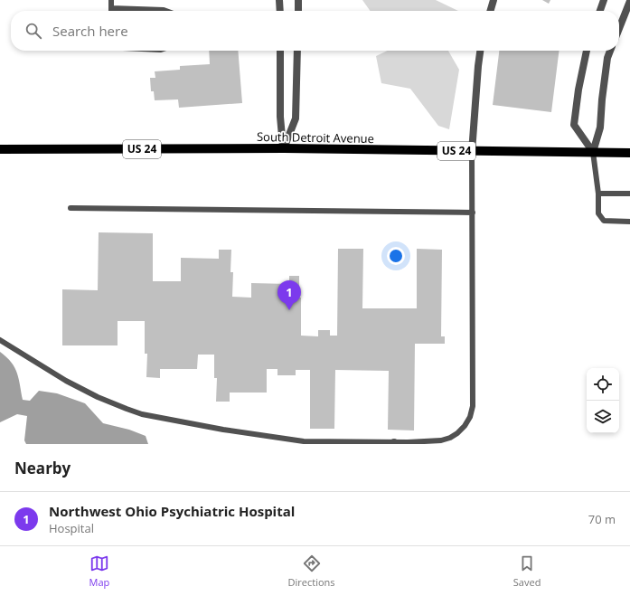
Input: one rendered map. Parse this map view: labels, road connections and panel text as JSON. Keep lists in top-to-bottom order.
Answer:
{
  "streets": {
    "main road": ["South Detroit Avenue", "US 24"]
  },
  "page": {
    "search": "Search here",
    "pins": "1",
    "heading": "Nearby",
    "list": [
      {
        "mark": "1",
        "name": "Northwest Ohio Psychiatric Hospital",
        "note": "Hospital",
        "value": "70 m"
      }
    ],
    "nav": ["Map", "Directions", "Saved"]
  }
}
